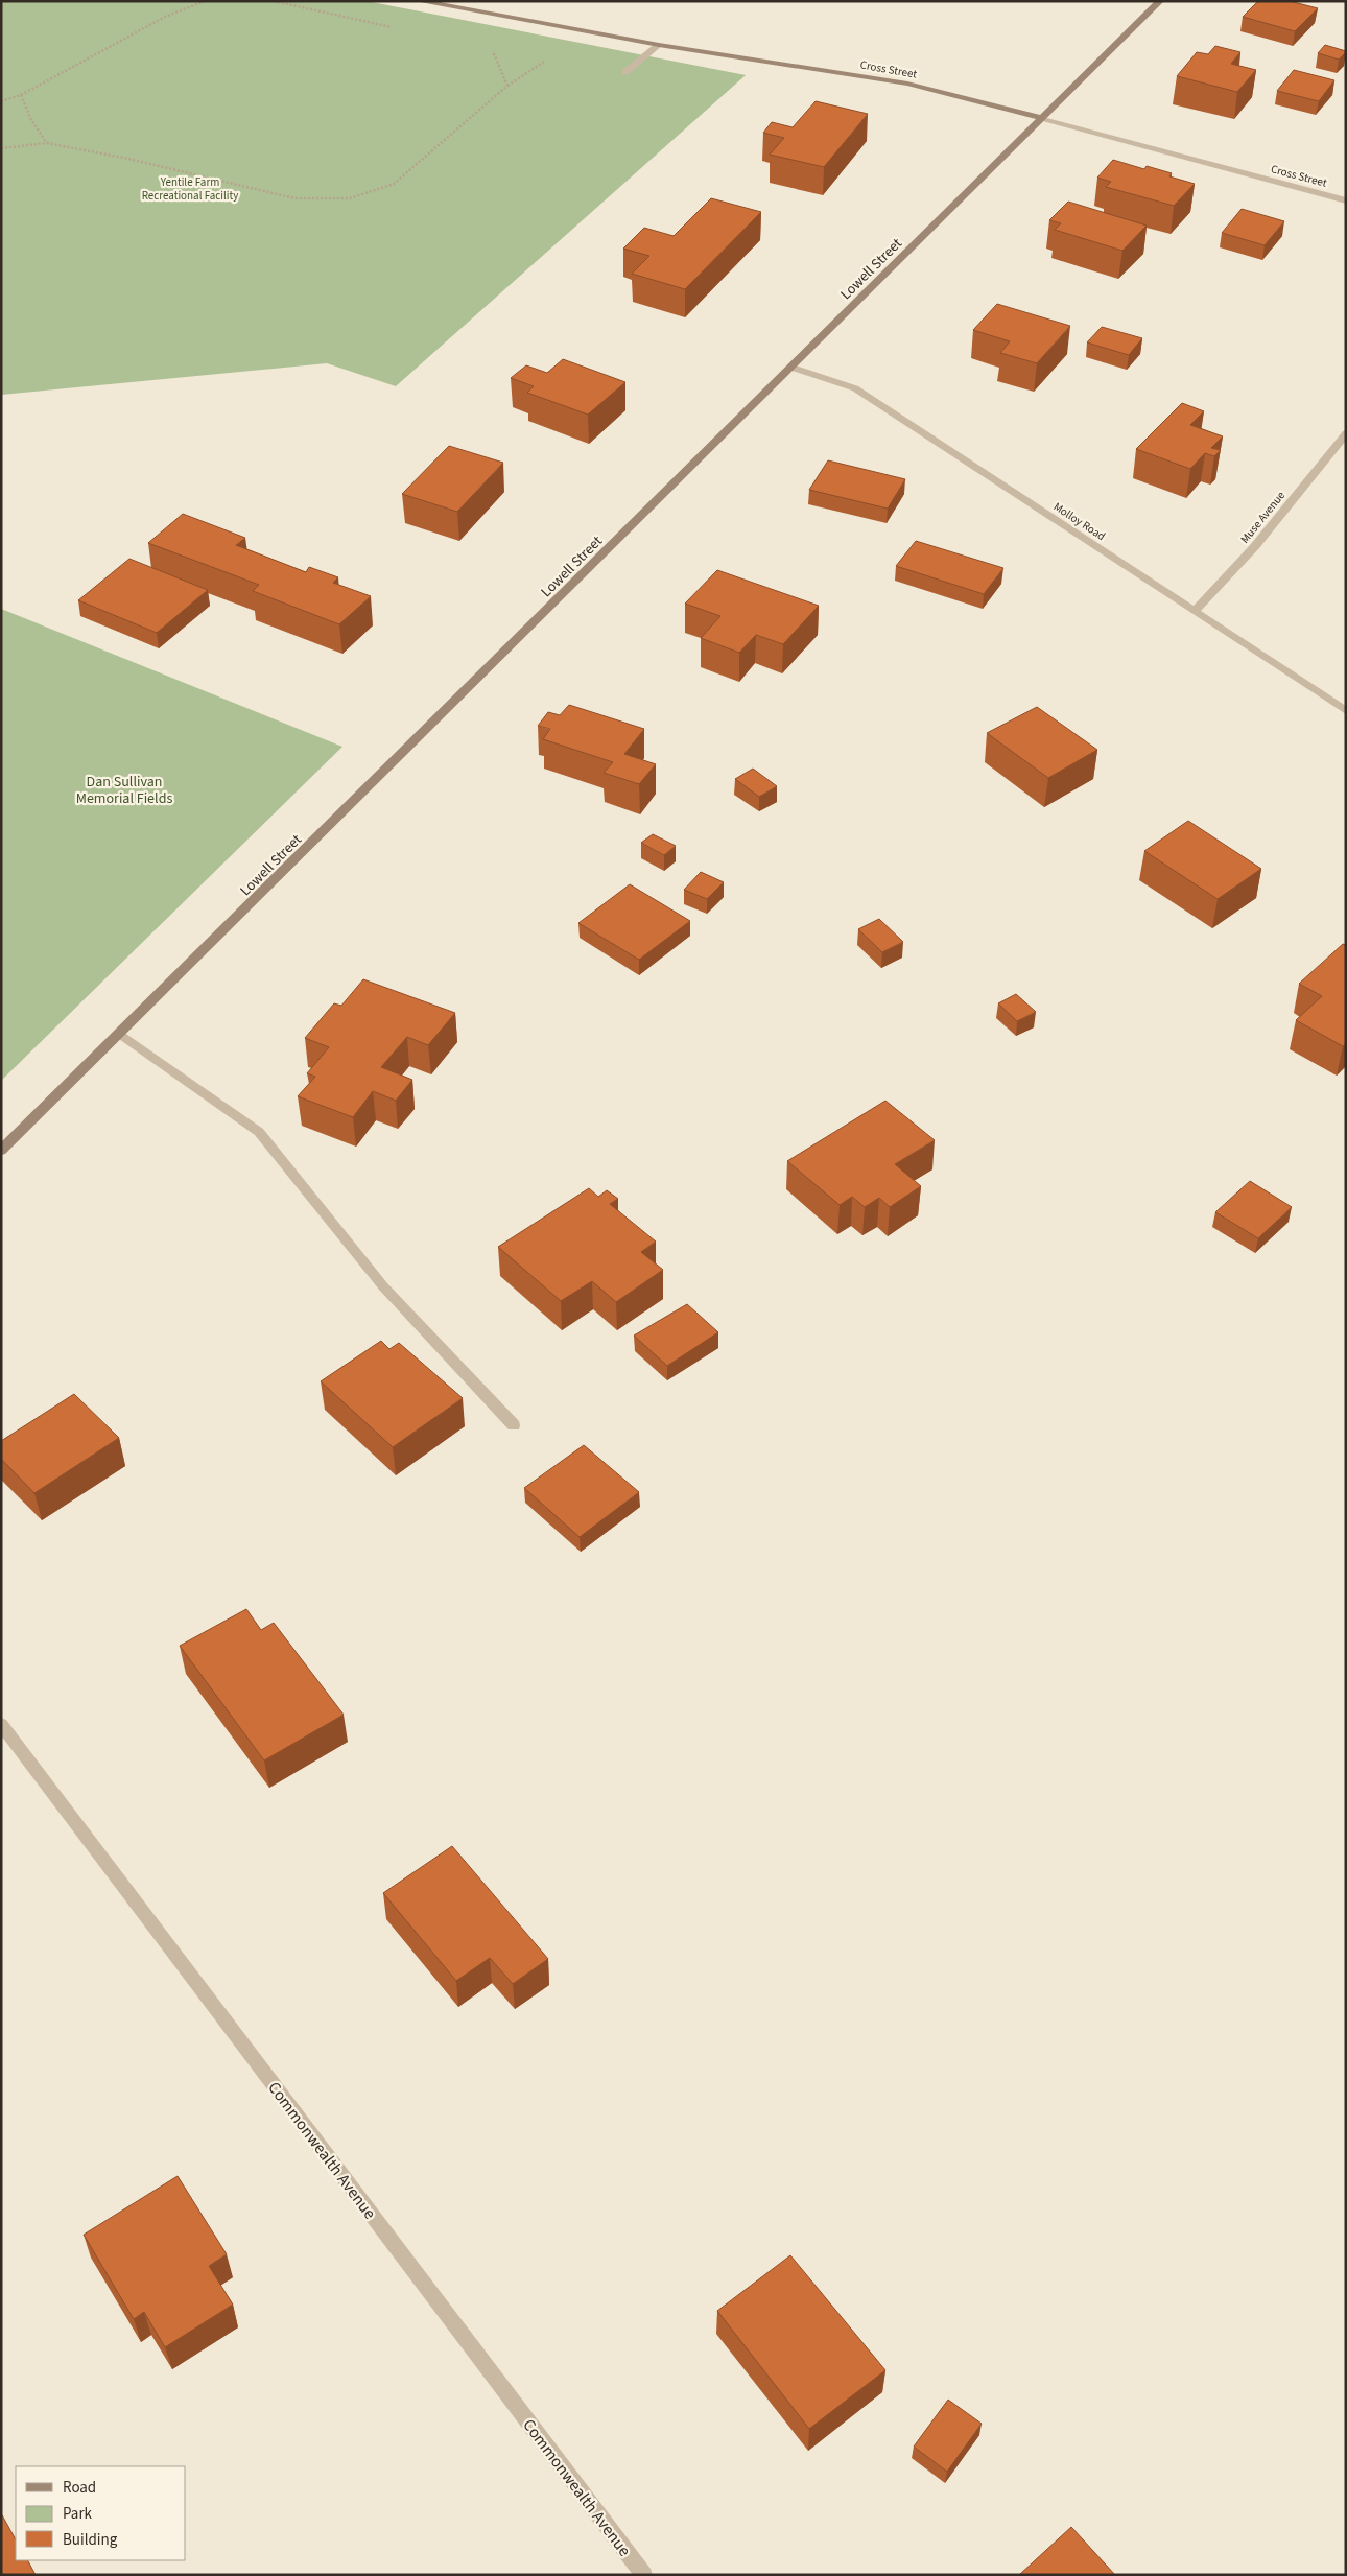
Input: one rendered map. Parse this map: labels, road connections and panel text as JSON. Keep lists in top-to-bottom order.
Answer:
{
  "streets": {
    "main road": ["Cross Street", "Lowell Street"],
    "street": ["Muse Avenue", "Molloy Road", "Commonwealth Avenue"]
  },
  "crossings": [
    ["Cross Street", "Lowell Street"],
    ["Lowell Street", "Molloy Road"],
    ["Muse Avenue", "Molloy Road"]
  ],
  "parks": ["Yentile Farm Recreational Facility", "Dan Sullivan Memorial Fields"],
  "legend": ["Road", "Park", "Building"]
}
